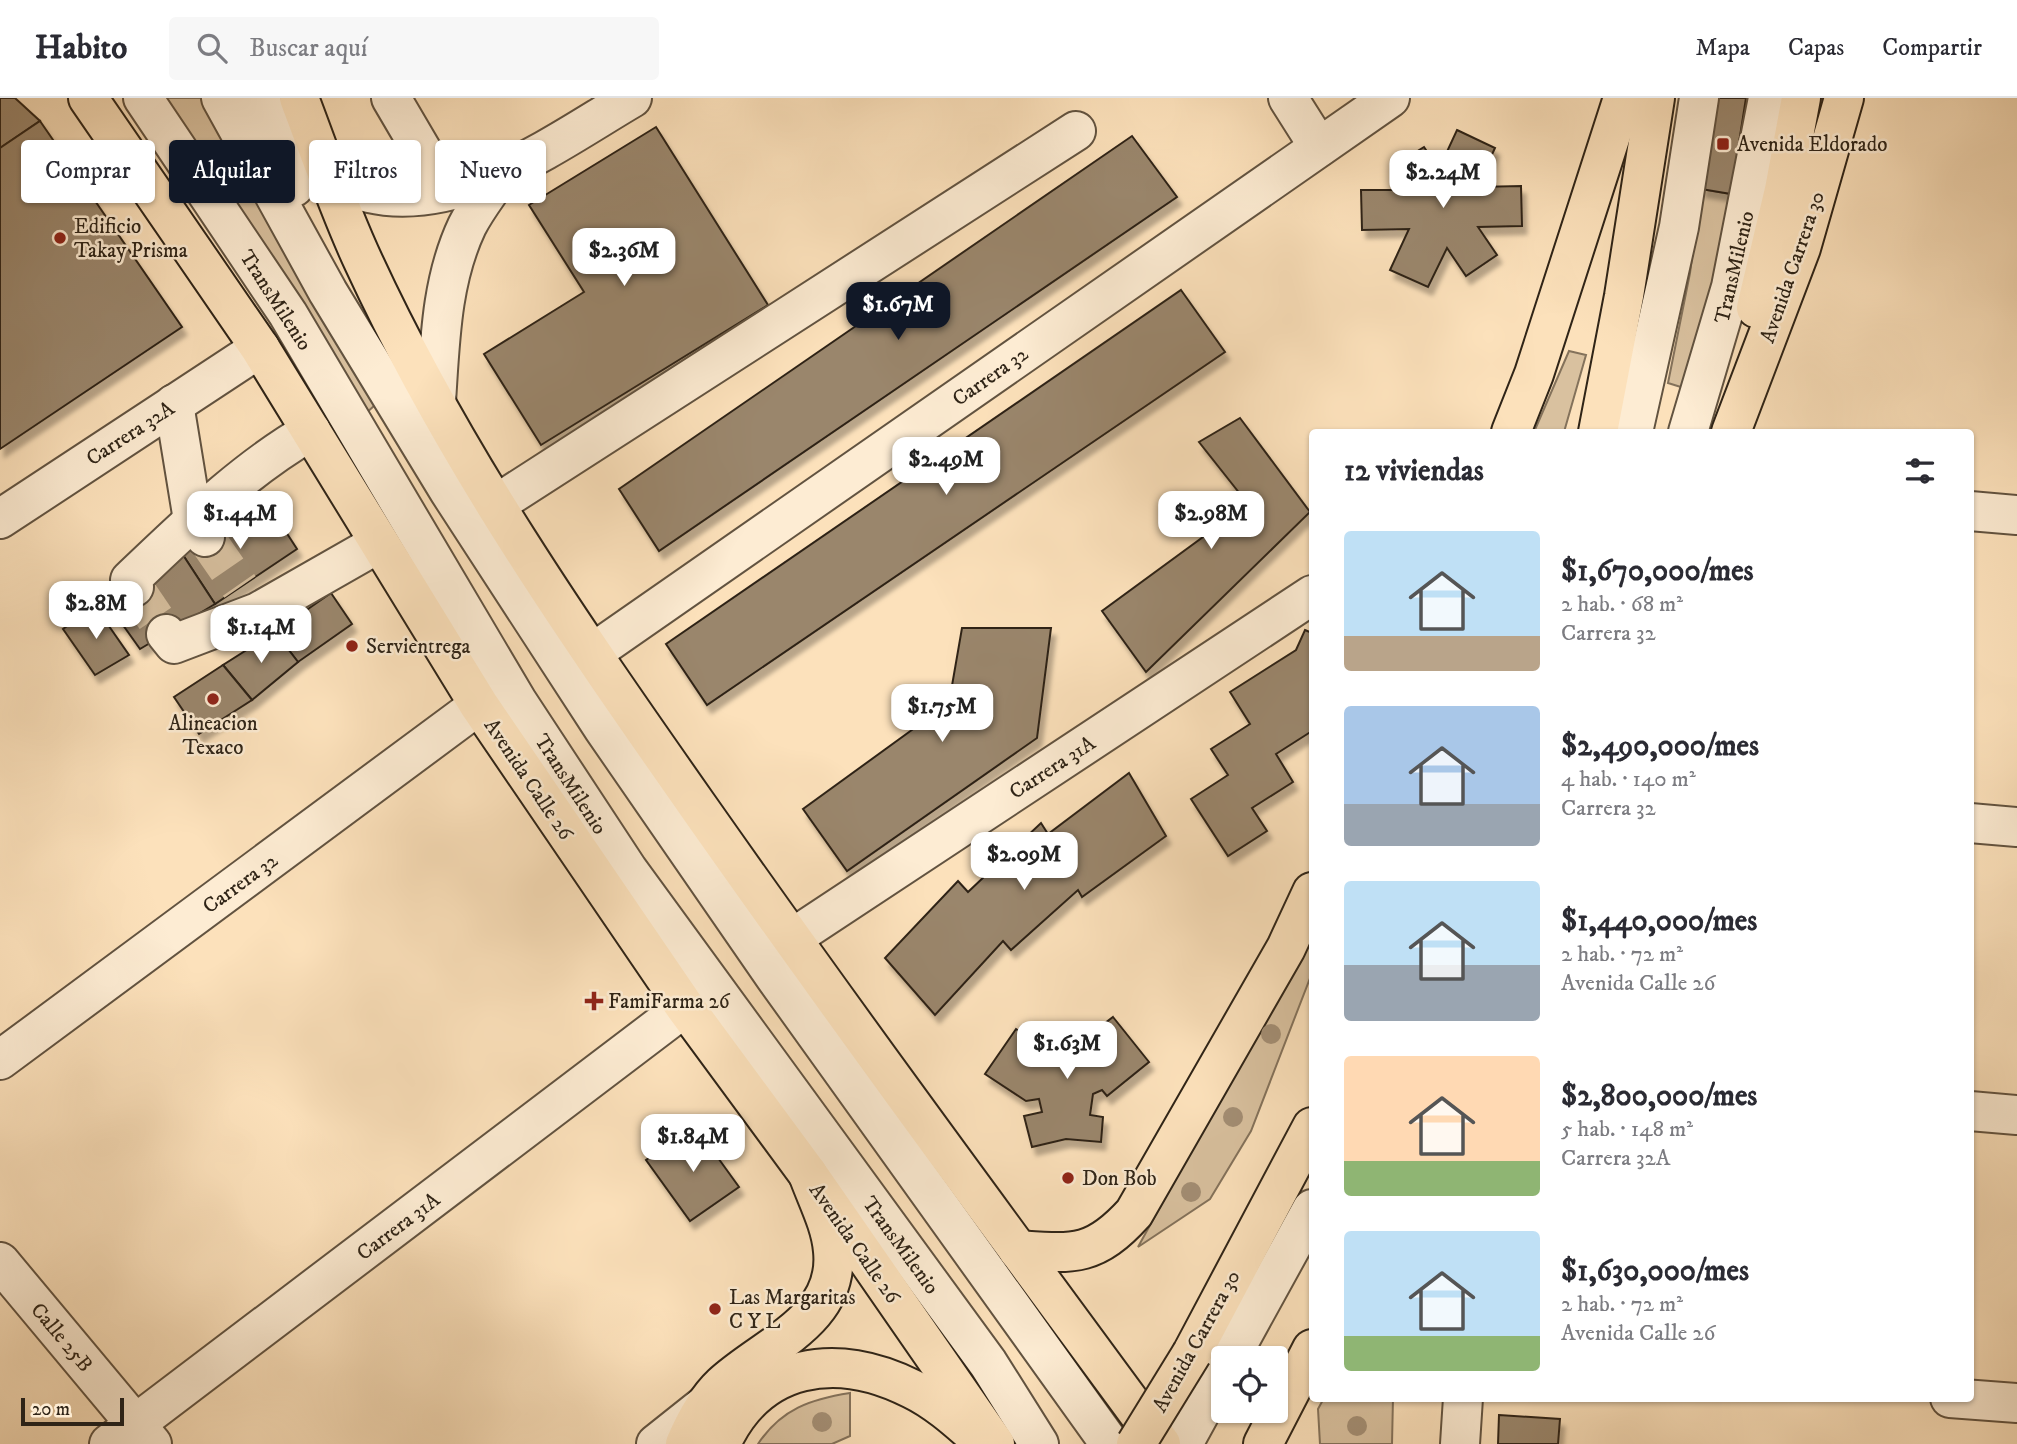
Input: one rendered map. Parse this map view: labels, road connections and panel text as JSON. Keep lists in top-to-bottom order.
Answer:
{
  "streets": {
    "main road": ["Avenida Carrera 30", "Avenida Calle 26"],
    "street": [
      "TransMilenio",
      "Carrera 32",
      "Carrera 32A",
      "Carrera 31A",
      "Calle 25B"
    ]
  },
  "crossings": [
    ["Carrera 32", "Avenida Calle 26"],
    ["Carrera 32A", "Avenida Calle 26"],
    ["Carrera 31A", "Avenida Calle 26"],
    ["Carrera 31A", "Calle 25B"]
  ],
  "places": {
    "transit": ["Avenida Eldorado"],
    "other": [
      "Edificio Takay Prisma",
      "Servientrega",
      "Alineacion Texaco",
      "Don Bob",
      "Las Margaritas C Y L"
    ],
    "health": ["FamiFarma 26"]
  },
  "scale_bar": "20 m",
  "page": {
    "header": "Habito",
    "search": "Buscar aquí",
    "nav": ["Mapa", "Capas", "Compartir"],
    "chip": [
      "Comprar",
      "Alquilar",
      "Filtros",
      "Nuevo"
    ],
    "price": [
      "$2.24M",
      "$2.36M",
      "$1.67M",
      "$2.49M",
      "$1.44M",
      "$2.98M",
      "$2.8M",
      "$1.14M",
      "$1.75M",
      "$2.09M",
      "$1.63M",
      "$1.84M"
    ],
    "heading": "12 viviendas",
    "list": [
      {
        "name": "$1,670,000/mes",
        "note": "2 hab. · 68 m² · Carrera 32"
      },
      {
        "name": "$2,490,000/mes",
        "note": "4 hab. · 140 m² · Carrera 32"
      },
      {
        "name": "$1,440,000/mes",
        "note": "2 hab. · 72 m² · Avenida Calle 26"
      },
      {
        "name": "$2,800,000/mes",
        "note": "5 hab. · 148 m² · Carrera 32A"
      },
      {
        "name": "$1,630,000/mes",
        "note": "2 hab. · 72 m² · Avenida Calle 26"
      }
    ],
    "scale": "20 m"
  }
}
